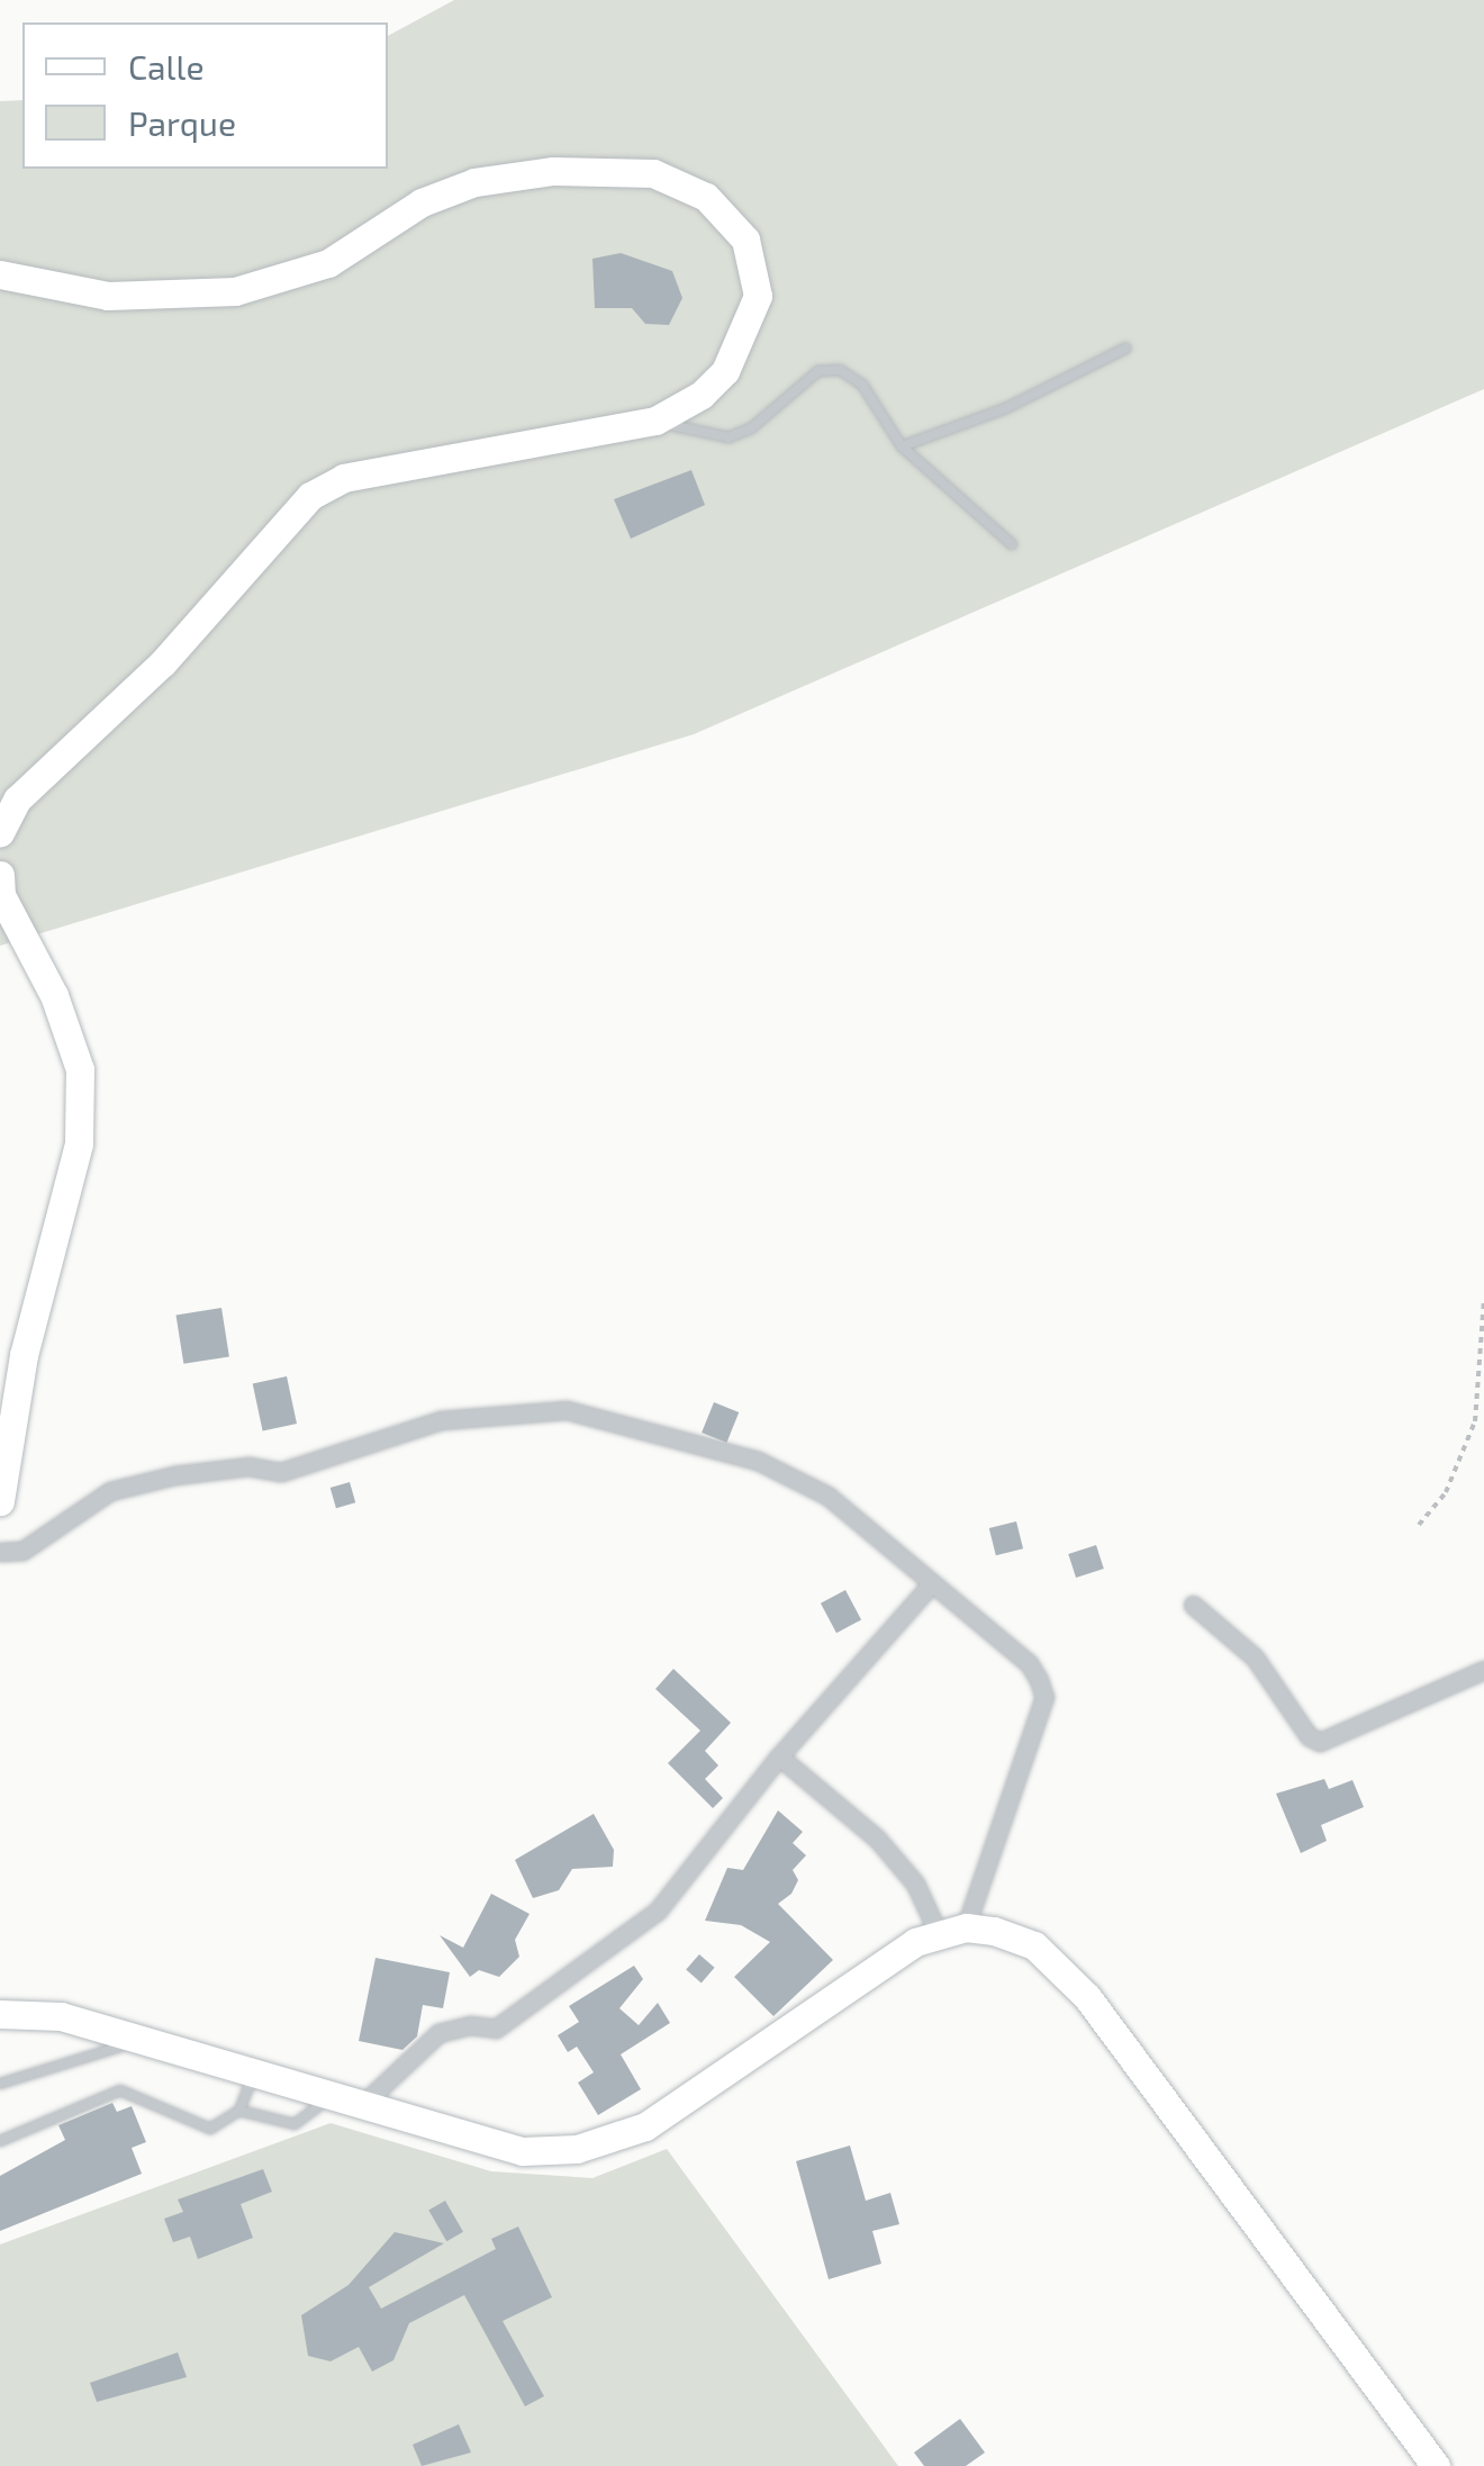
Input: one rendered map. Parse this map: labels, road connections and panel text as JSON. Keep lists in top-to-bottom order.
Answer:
{
  "legend": ["Calle", "Parque"]
}
